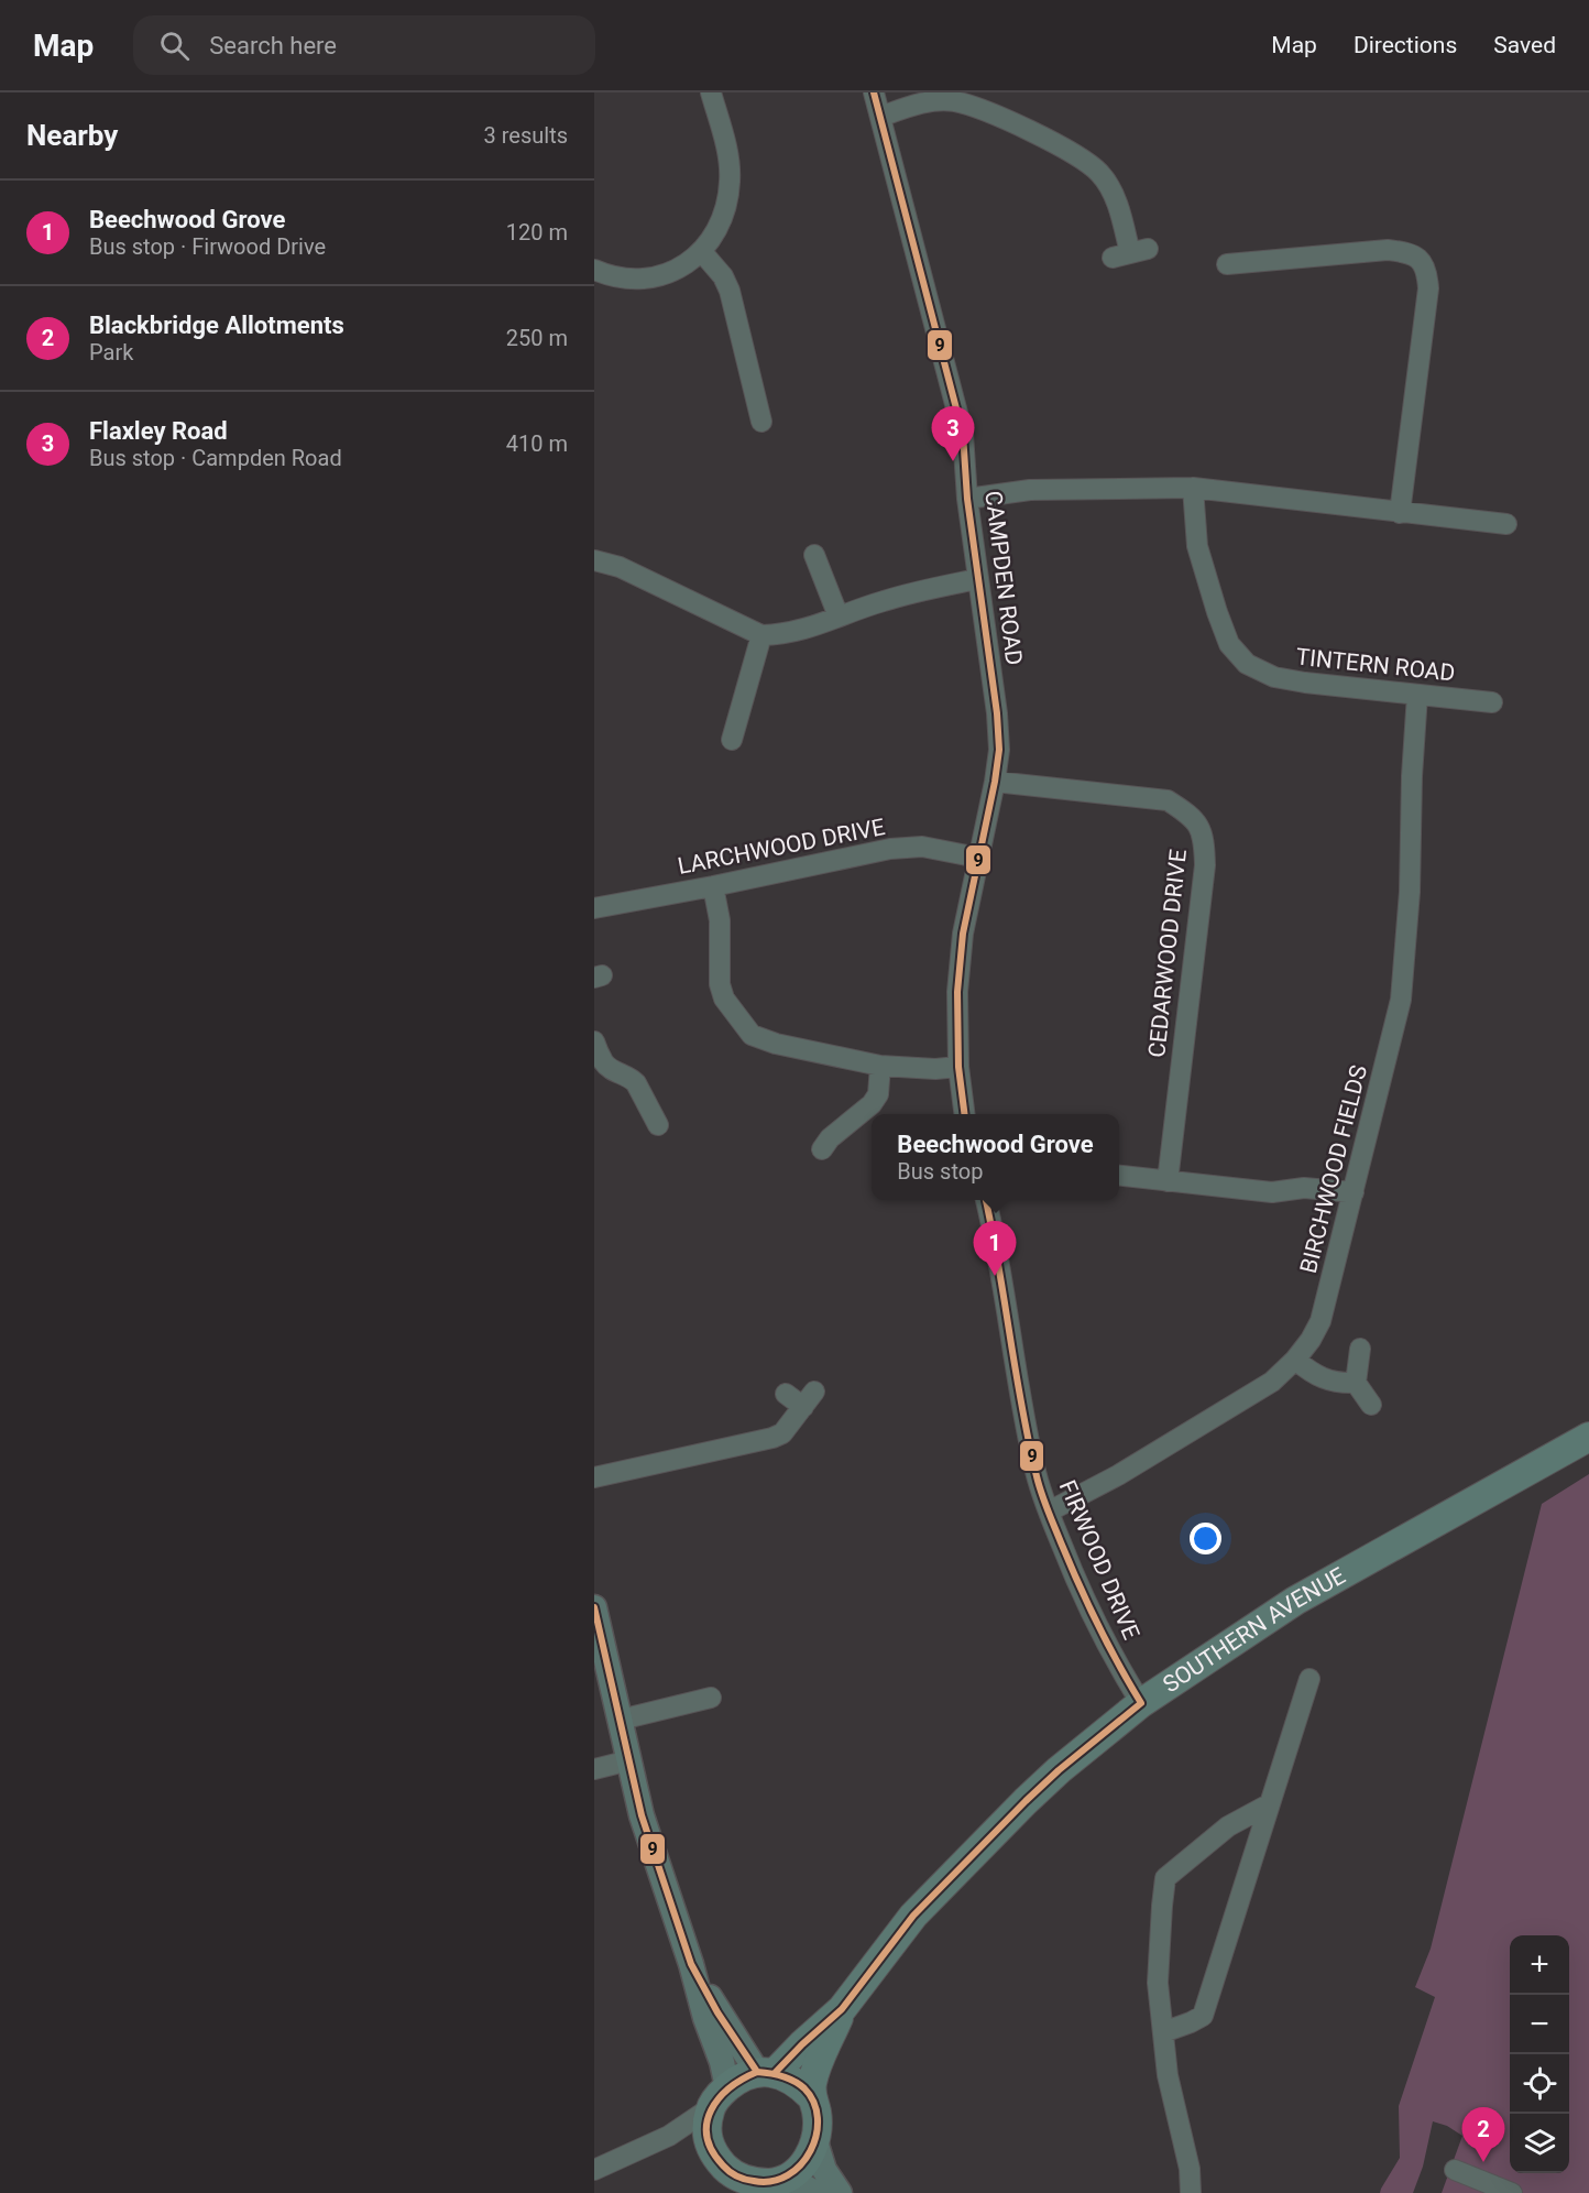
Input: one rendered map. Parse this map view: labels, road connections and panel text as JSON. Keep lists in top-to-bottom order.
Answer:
{
  "streets": {
    "highway": ["SOUTHERN AVENUE"],
    "street": [
      "CAMPDEN ROAD",
      "TINTERN ROAD",
      "LARCHWOOD DRIVE",
      "CEDARWOOD DRIVE",
      "BIRCHWOOD FIELDS",
      "FIRWOOD DRIVE"
    ]
  },
  "crossings": [
    ["CAMPDEN ROAD", "LARCHWOOD DRIVE"],
    ["CAMPDEN ROAD", "CEDARWOOD DRIVE"],
    ["TINTERN ROAD", "BIRCHWOOD FIELDS"],
    ["BIRCHWOOD FIELDS", "FIRWOOD DRIVE"],
    ["FIRWOOD DRIVE", "SOUTHERN AVENUE"]
  ],
  "lines": ["transit line 9"],
  "page": {
    "header": "Map",
    "search": "Search here",
    "nav": ["Map", "Directions", "Saved"],
    "heading": ["Nearby", "3 results"],
    "list": [
      {
        "mark": "1",
        "name": "Beechwood Grove",
        "note": "Bus stop · Firwood Drive",
        "value": "120 m"
      },
      {
        "mark": "2",
        "name": "Blackbridge Allotments",
        "note": "Park",
        "value": "250 m"
      },
      {
        "mark": "3",
        "name": "Flaxley Road",
        "note": "Bus stop · Campden Road",
        "value": "410 m"
      }
    ],
    "pins": ["3", "1", "2"],
    "popup": ["Beechwood Grove", "Bus stop"],
    "map_buttons": ["+", "−"]
  }
}
